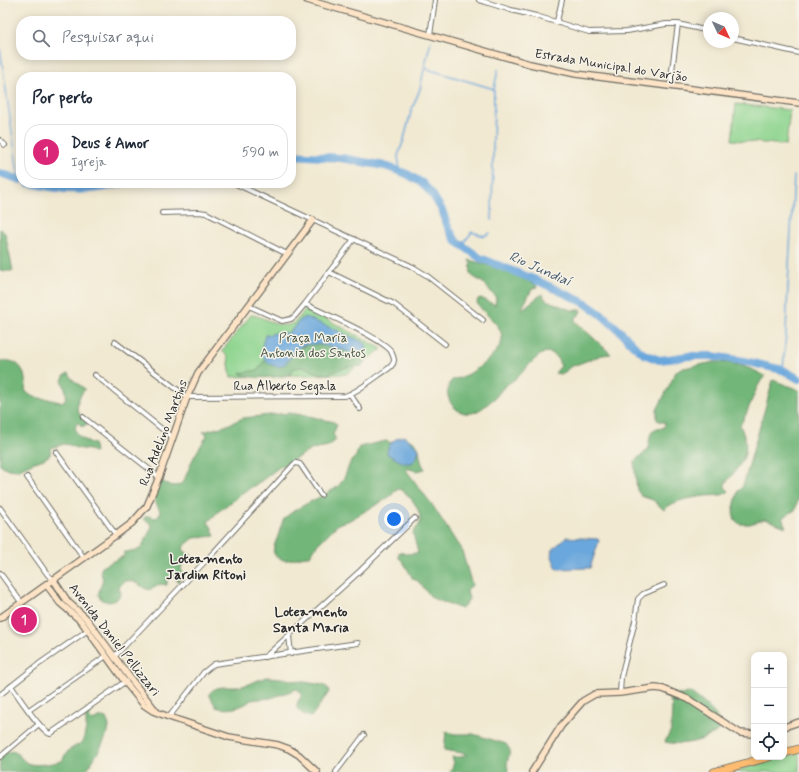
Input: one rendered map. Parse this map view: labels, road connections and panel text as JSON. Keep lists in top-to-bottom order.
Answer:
{
  "streets": {
    "street": [
      "Estrada Municipal do Varjão",
      "Rua Alberto Segala",
      "Rua Adelino Martins",
      "Avenida Daniel Pellizzari"
    ]
  },
  "crossings": [
    ["Rua Alberto Segala", "Rua Adelino Martins"],
    ["Rua Adelino Martins", "Avenida Daniel Pellizzari"]
  ],
  "districts": ["Loteamento Jardim Ritoni", "Loteamento Santa Maria"],
  "water": ["Rio Jundiaí"],
  "parks": ["Praça Maria Antonia dos Santos"],
  "north": "bottom right",
  "page": {
    "search": "Pesquisar aqui",
    "heading": "Por perto",
    "list": [
      {
        "mark": "1",
        "name": "Deus é Amor",
        "note": "Igreja",
        "value": "590 m"
      }
    ],
    "pins": "1",
    "map_buttons": ["+", "−"]
  }
}
